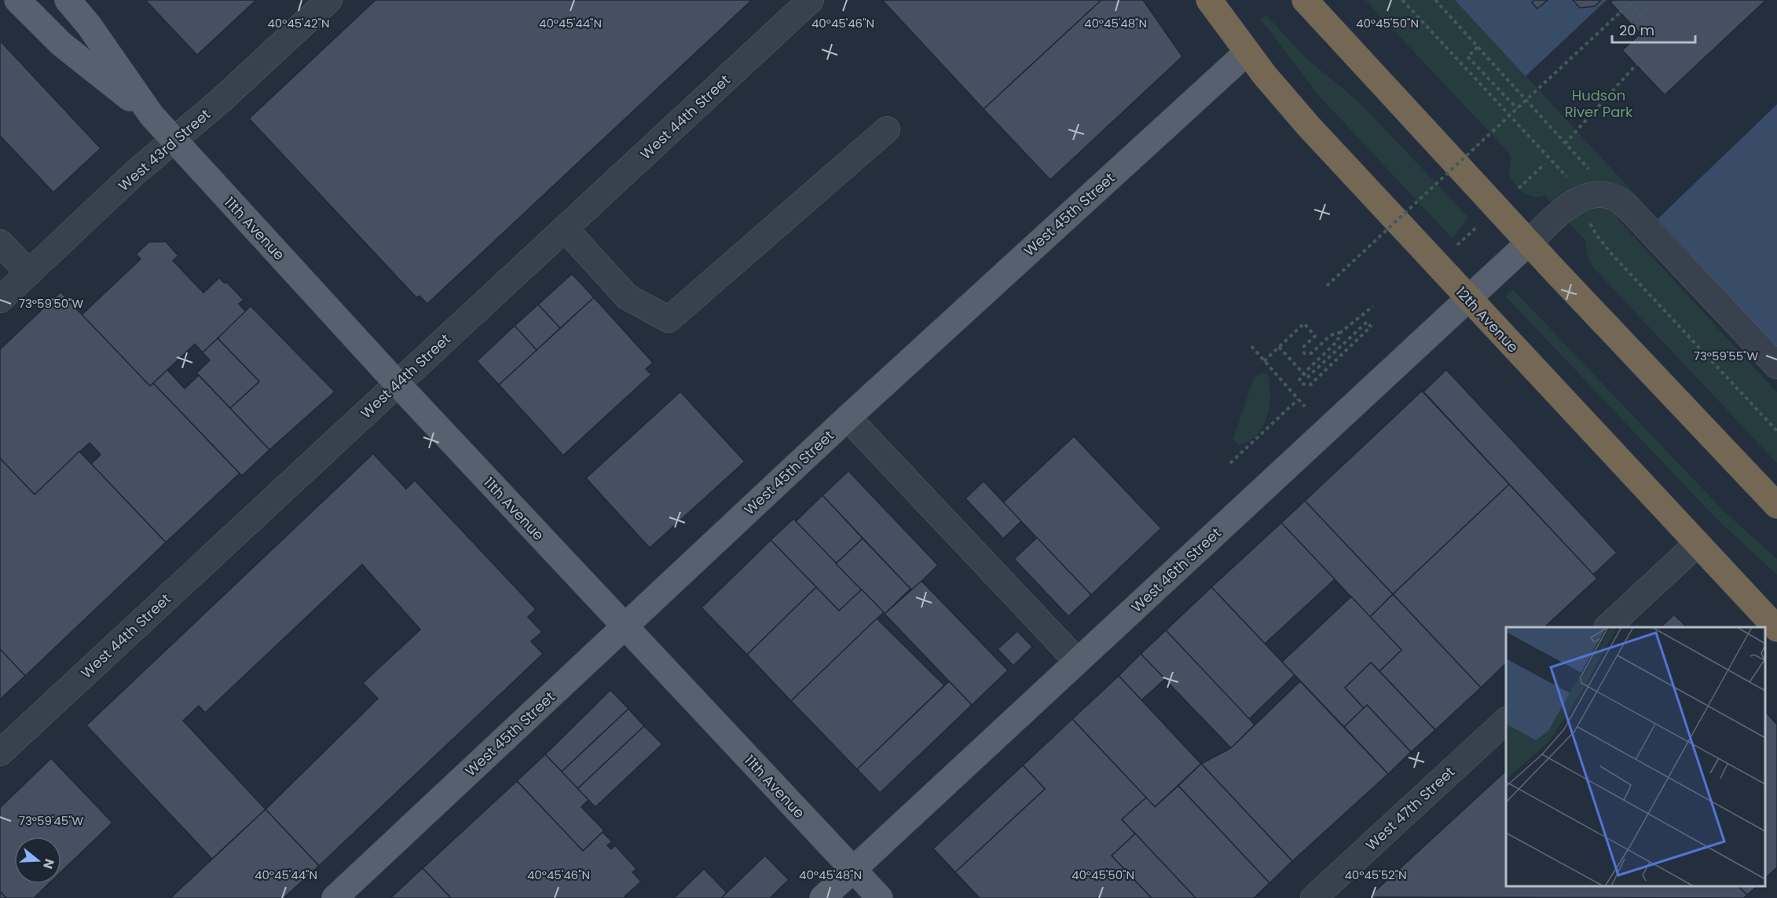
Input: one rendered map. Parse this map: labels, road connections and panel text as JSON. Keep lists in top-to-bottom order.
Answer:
{
  "streets": {
    "highway": ["12th Avenue"],
    "main road": ["West 45th Street", "11th Avenue", "West 46th Street"],
    "street": ["West 44th Street", "West 43rd Street", "West 47th Street"]
  },
  "crossings": [
    ["West 44th Street", "11th Avenue"],
    ["West 43rd Street", "11th Avenue"],
    ["West 45th Street", "11th Avenue"],
    ["West 45th Street", "12th Avenue"],
    ["11th Avenue", "West 46th Street"],
    ["12th Avenue", "West 46th Street"]
  ],
  "parks": ["Hudson River Park"],
  "scale_bar": "20 m",
  "north": "right",
  "coordinates": [
    "40°45'42\"N",
    "40°45'44\"N",
    "40°45'46\"N",
    "40°45'48\"N",
    "40°45'50\"N",
    "73°59'50\"W",
    "73°59'55\"W",
    "73°59'45\"W",
    "40°45'52\"N"
  ]
}
